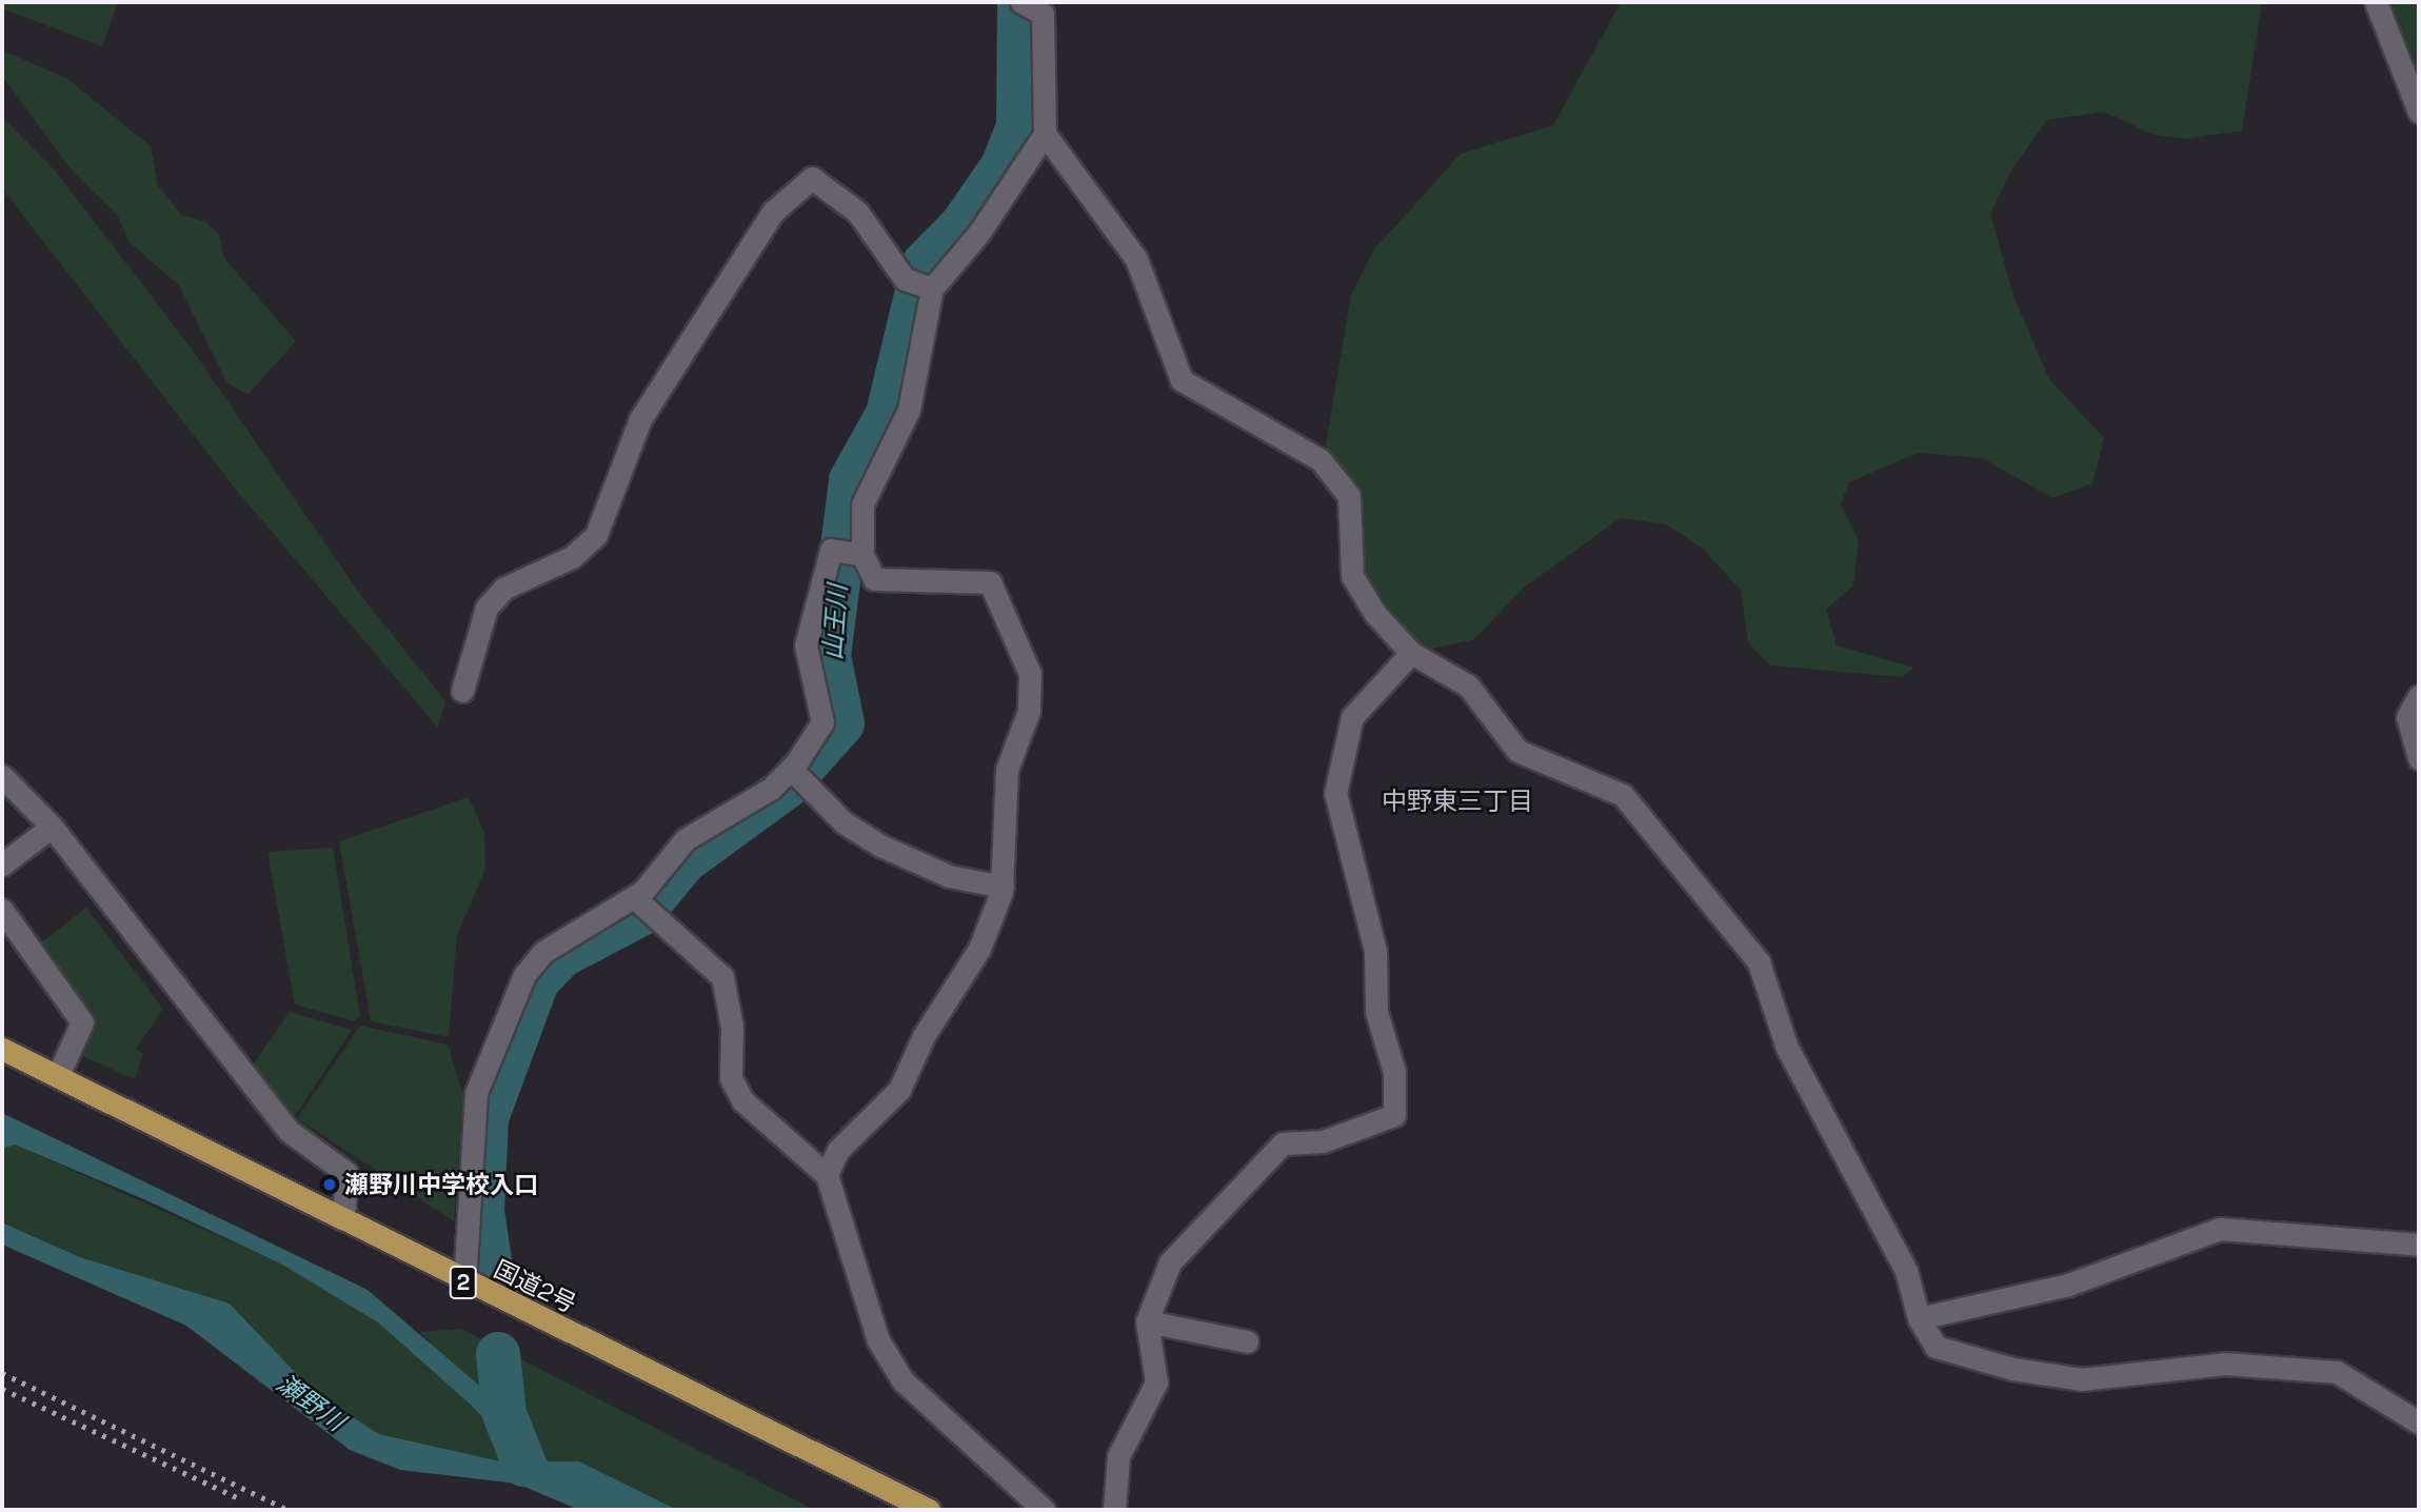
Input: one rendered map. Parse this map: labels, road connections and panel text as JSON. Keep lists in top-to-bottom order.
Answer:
{
  "streets": {
    "highway": ["2", "国道2号"]
  },
  "districts": ["中野東三丁目"],
  "water": ["山王川", "瀬野川"],
  "places": ["瀬野川中学校入口"]
}
